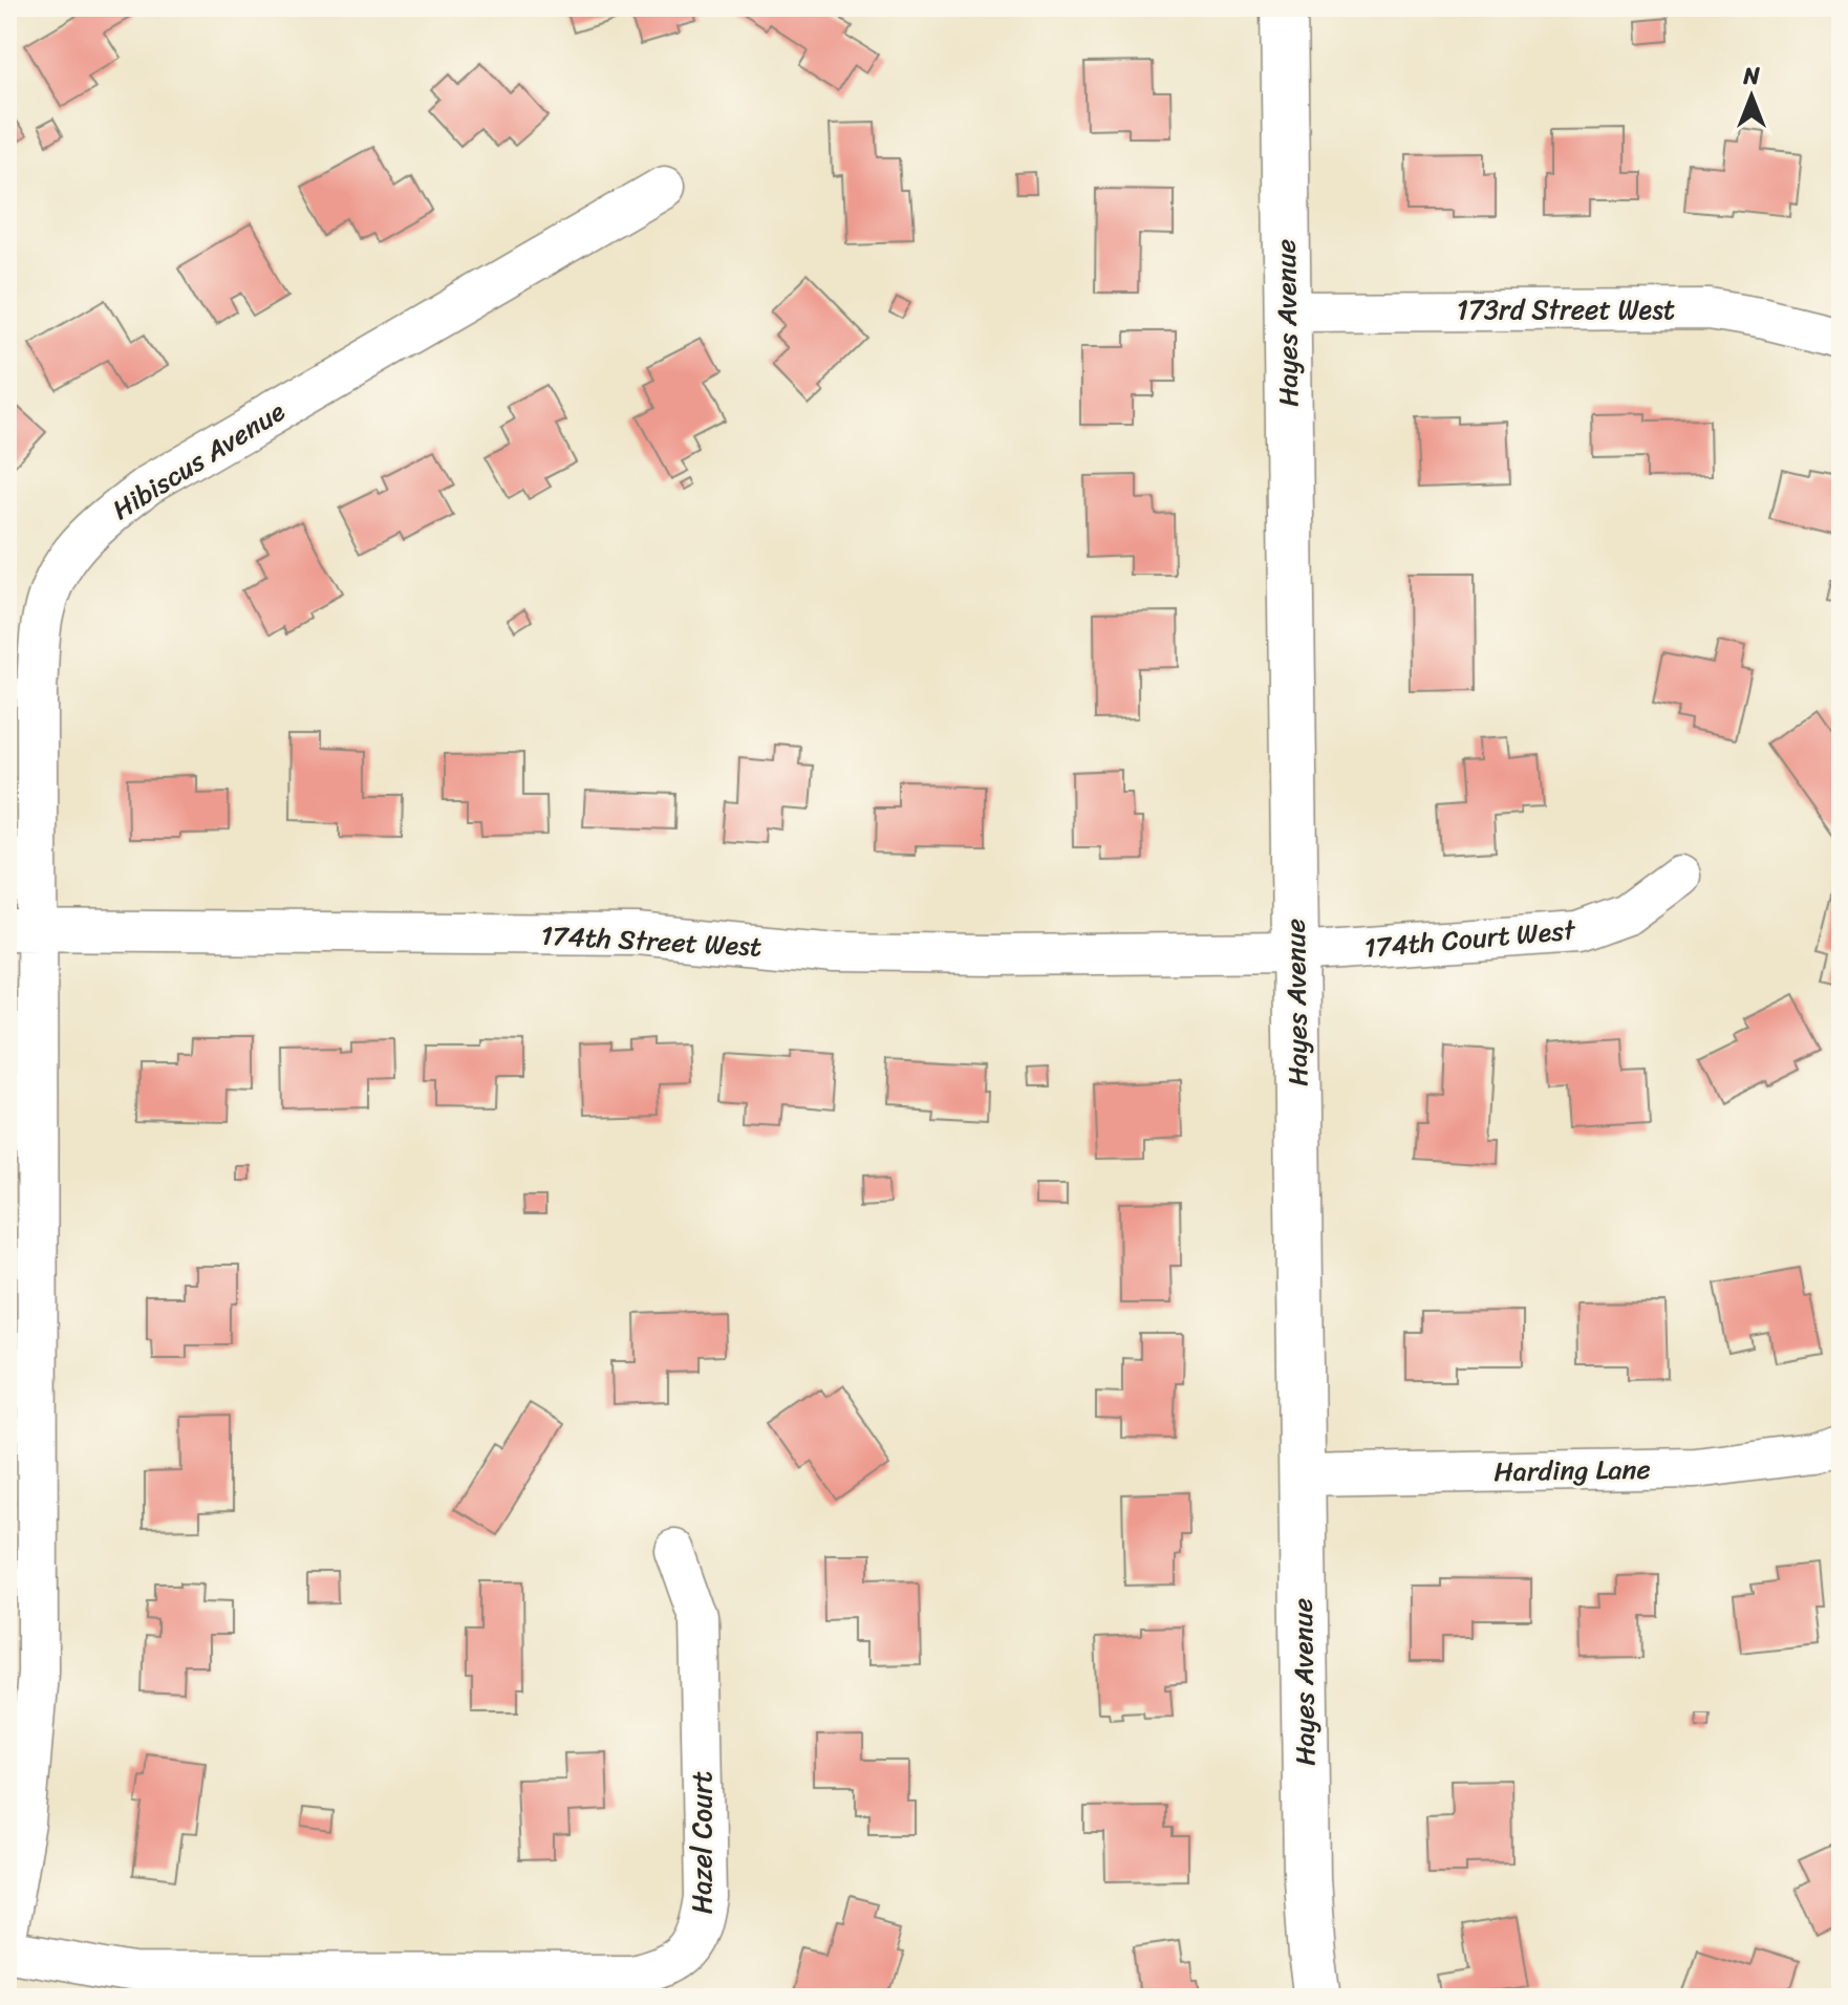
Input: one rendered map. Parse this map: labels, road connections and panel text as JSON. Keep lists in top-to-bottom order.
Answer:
{
  "streets": {
    "street": [
      "173rd Street West",
      "Hayes Avenue",
      "Hibiscus Avenue",
      "174th Court West",
      "174th Street West",
      "Harding Lane",
      "Hazel Court"
    ]
  },
  "crossings": [
    ["173rd Street West", "Hayes Avenue"],
    ["Hayes Avenue", "174th Court West"],
    ["Hayes Avenue", "174th Street West"],
    ["Hayes Avenue", "Harding Lane"],
    ["Hibiscus Avenue", "174th Street West"],
    ["174th Court West", "174th Street West"]
  ],
  "north": "top"
}
